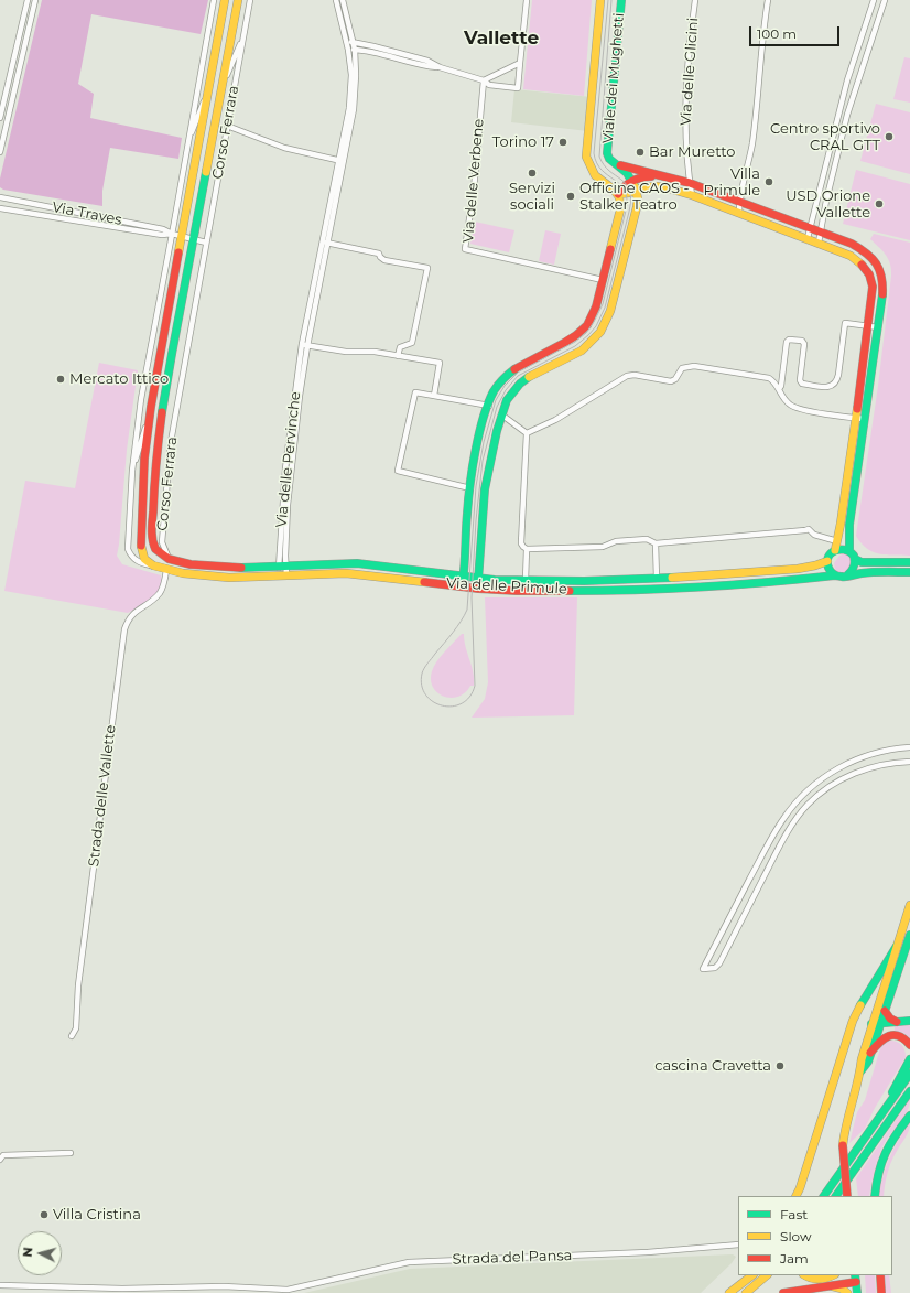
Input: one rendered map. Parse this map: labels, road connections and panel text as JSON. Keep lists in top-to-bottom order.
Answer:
{
  "streets": {
    "main road": ["Viale dei Mughetti", "Corso Ferrara", "Via delle Primule"],
    "street": [
      "Via delle Glicini",
      "Via delle Verbene",
      "Via Traves",
      "Via delle Pervinche",
      "Strada delle Vallette",
      "Strada del Pansa"
    ]
  },
  "crossings": [
    ["Corso Ferrara", "Via Traves"],
    ["Corso Ferrara", "Via delle Primule"],
    ["Via delle Pervinche", "Via delle Primule"],
    ["Via delle Primule", "Strada delle Vallette"]
  ],
  "districts": ["Vallette"],
  "places": [
    "Centro sportivo CRAL GTT",
    "Torino 17",
    "Bar Muretto",
    "Servizi sociali",
    "Villa Primule",
    "Officine CAOS - Stalker Teatro",
    "USD Orione Vallette",
    "Mercato Ittico",
    "cascina Cravetta",
    "Villa Cristina"
  ],
  "legend": ["Fast", "Slow", "Jam"],
  "scale_bar": "100 m",
  "north": "left"
}
